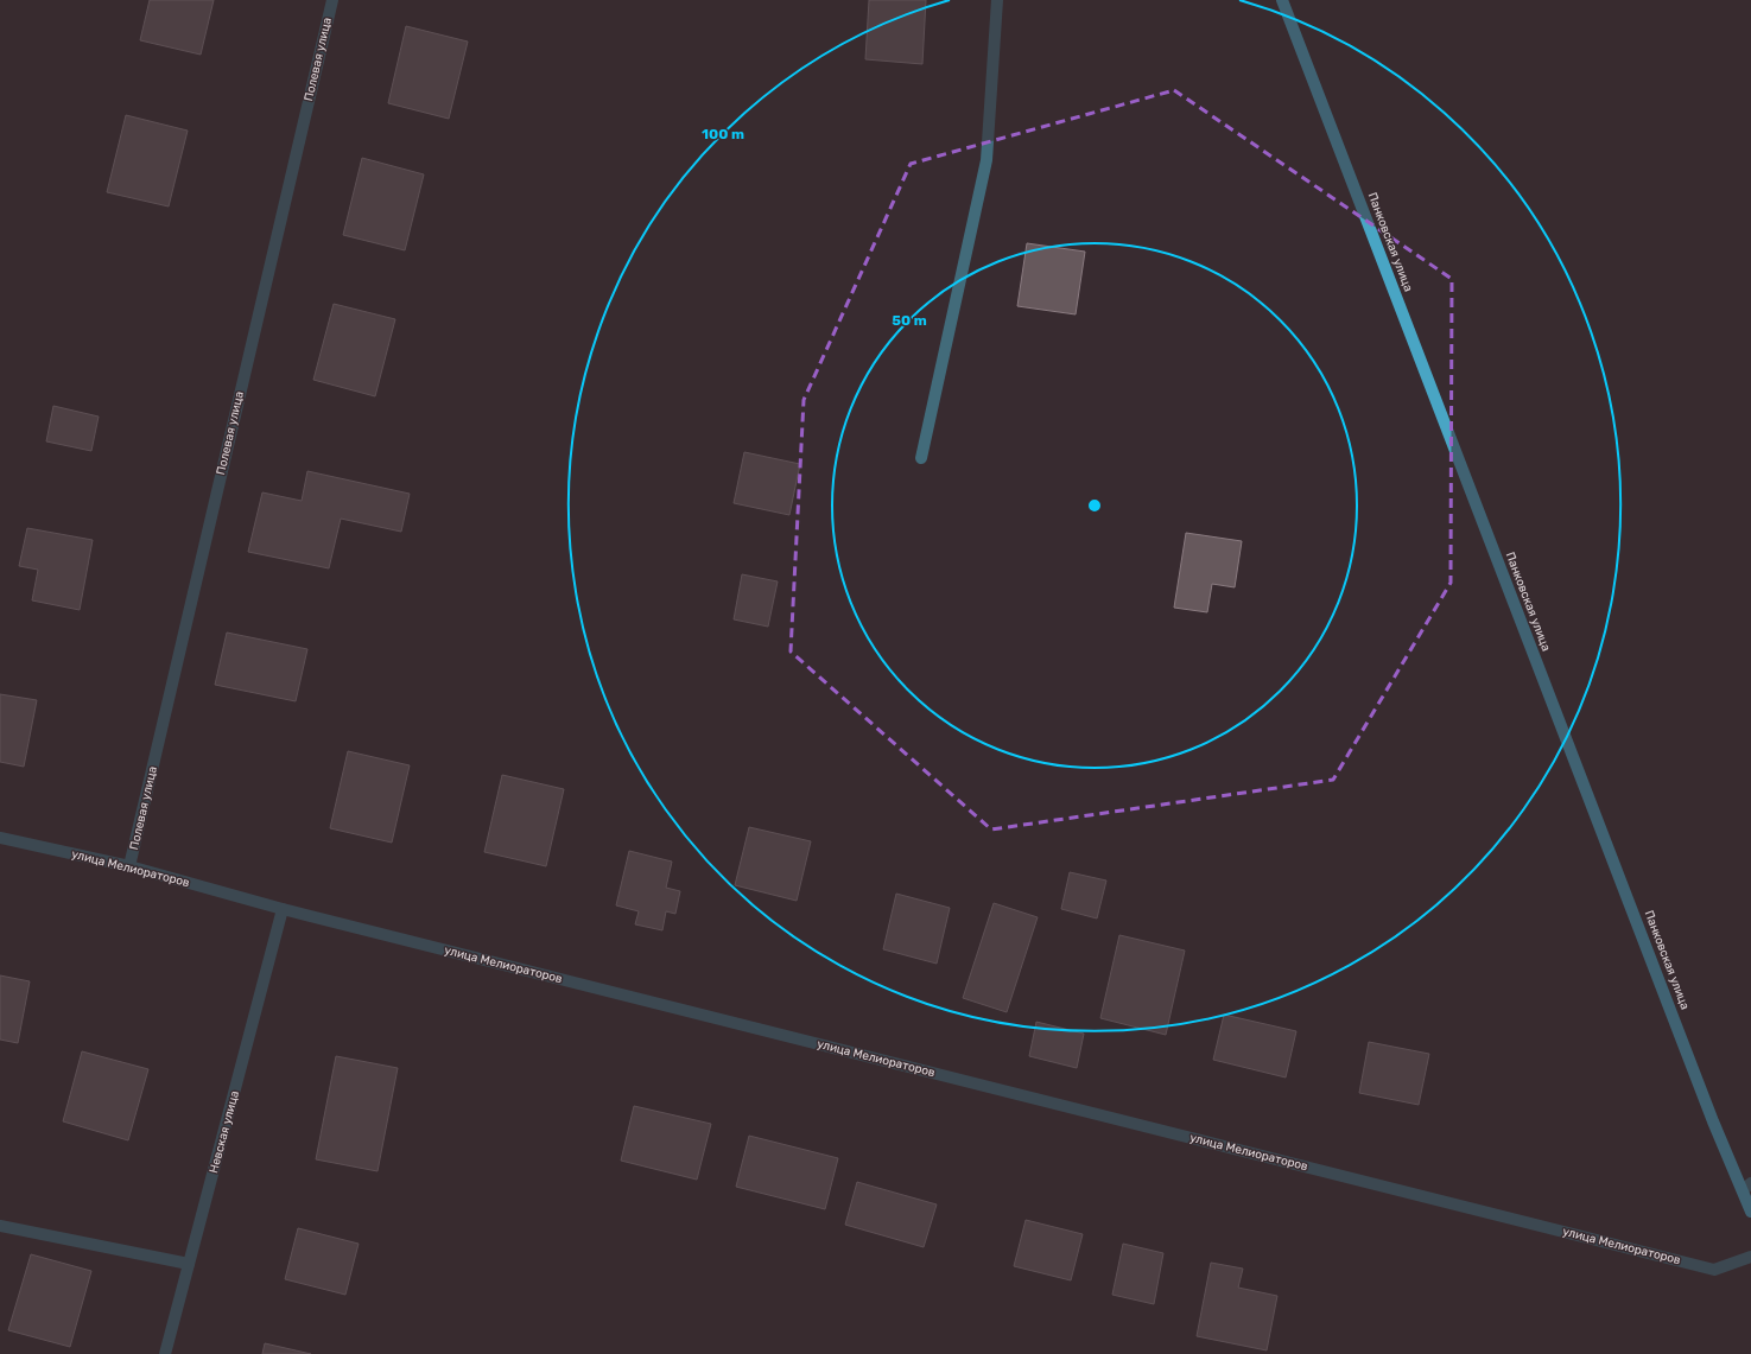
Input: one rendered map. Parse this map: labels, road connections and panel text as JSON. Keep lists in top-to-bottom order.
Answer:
{
  "streets": {
    "main road": ["Панковская улица"],
    "street": ["Полевая улица", "улица Мелиораторов", "Невская улица"]
  },
  "crossings": [
    ["Полевая улица", "улица Мелиораторов"],
    ["улица Мелиораторов", "Невская улица"]
  ],
  "rings": ["100 m", "50 m"]
}
